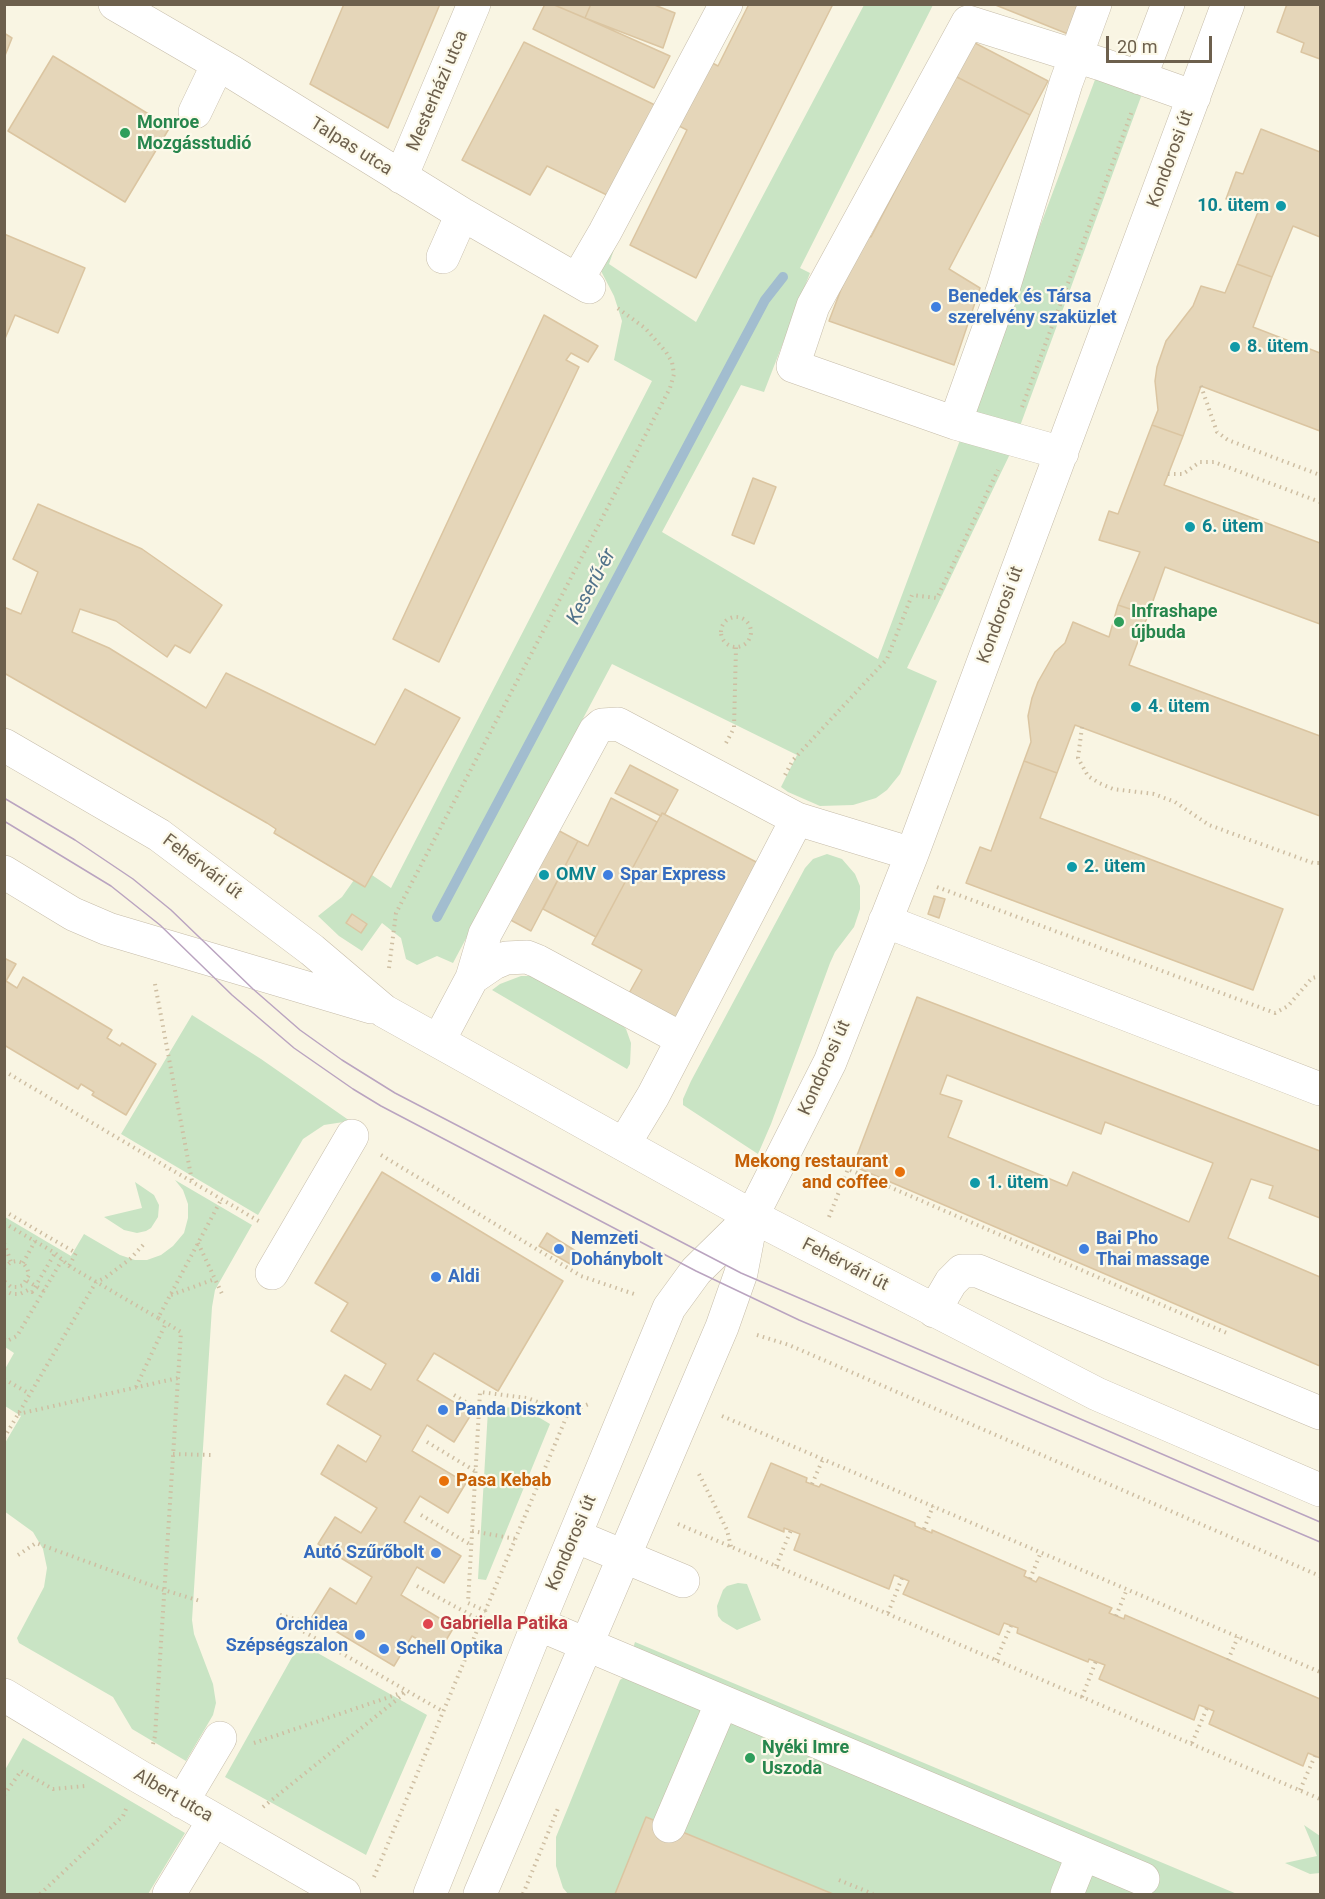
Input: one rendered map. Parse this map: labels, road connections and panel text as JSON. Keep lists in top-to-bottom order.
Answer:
{
  "streets": {
    "street": [
      "Mesterházi utca",
      "Talpas utca",
      "Kondorosi út",
      "Fehérvári út",
      "Albert utca"
    ]
  },
  "crossings": [
    ["Mesterházi utca", "Talpas utca"],
    ["Kondorosi út", "Fehérvári út"]
  ],
  "water": ["Keserű-ér"],
  "places": [
    "Monroe Mozgásstudió",
    "10. ütem",
    "Benedek és Társa szerelvény szaküzlet",
    "8. ütem",
    "6. ütem",
    "Infrashape újbuda",
    "4. ütem",
    "2. ütem",
    "OMV",
    "Spar Express",
    "Mekong restaurant and coffee",
    "1. ütem",
    "Nemzeti Dohánybolt",
    "Bai Pho Thai massage",
    "Aldi",
    "Panda Diszkont",
    "Pasa Kebab",
    "Autó Szűrőbolt",
    "Gabriella Patika",
    "Orchidea Szépségszalon",
    "Schell Optika",
    "Nyéki Imre Uszoda"
  ],
  "scale_bar": "20 m"
}
